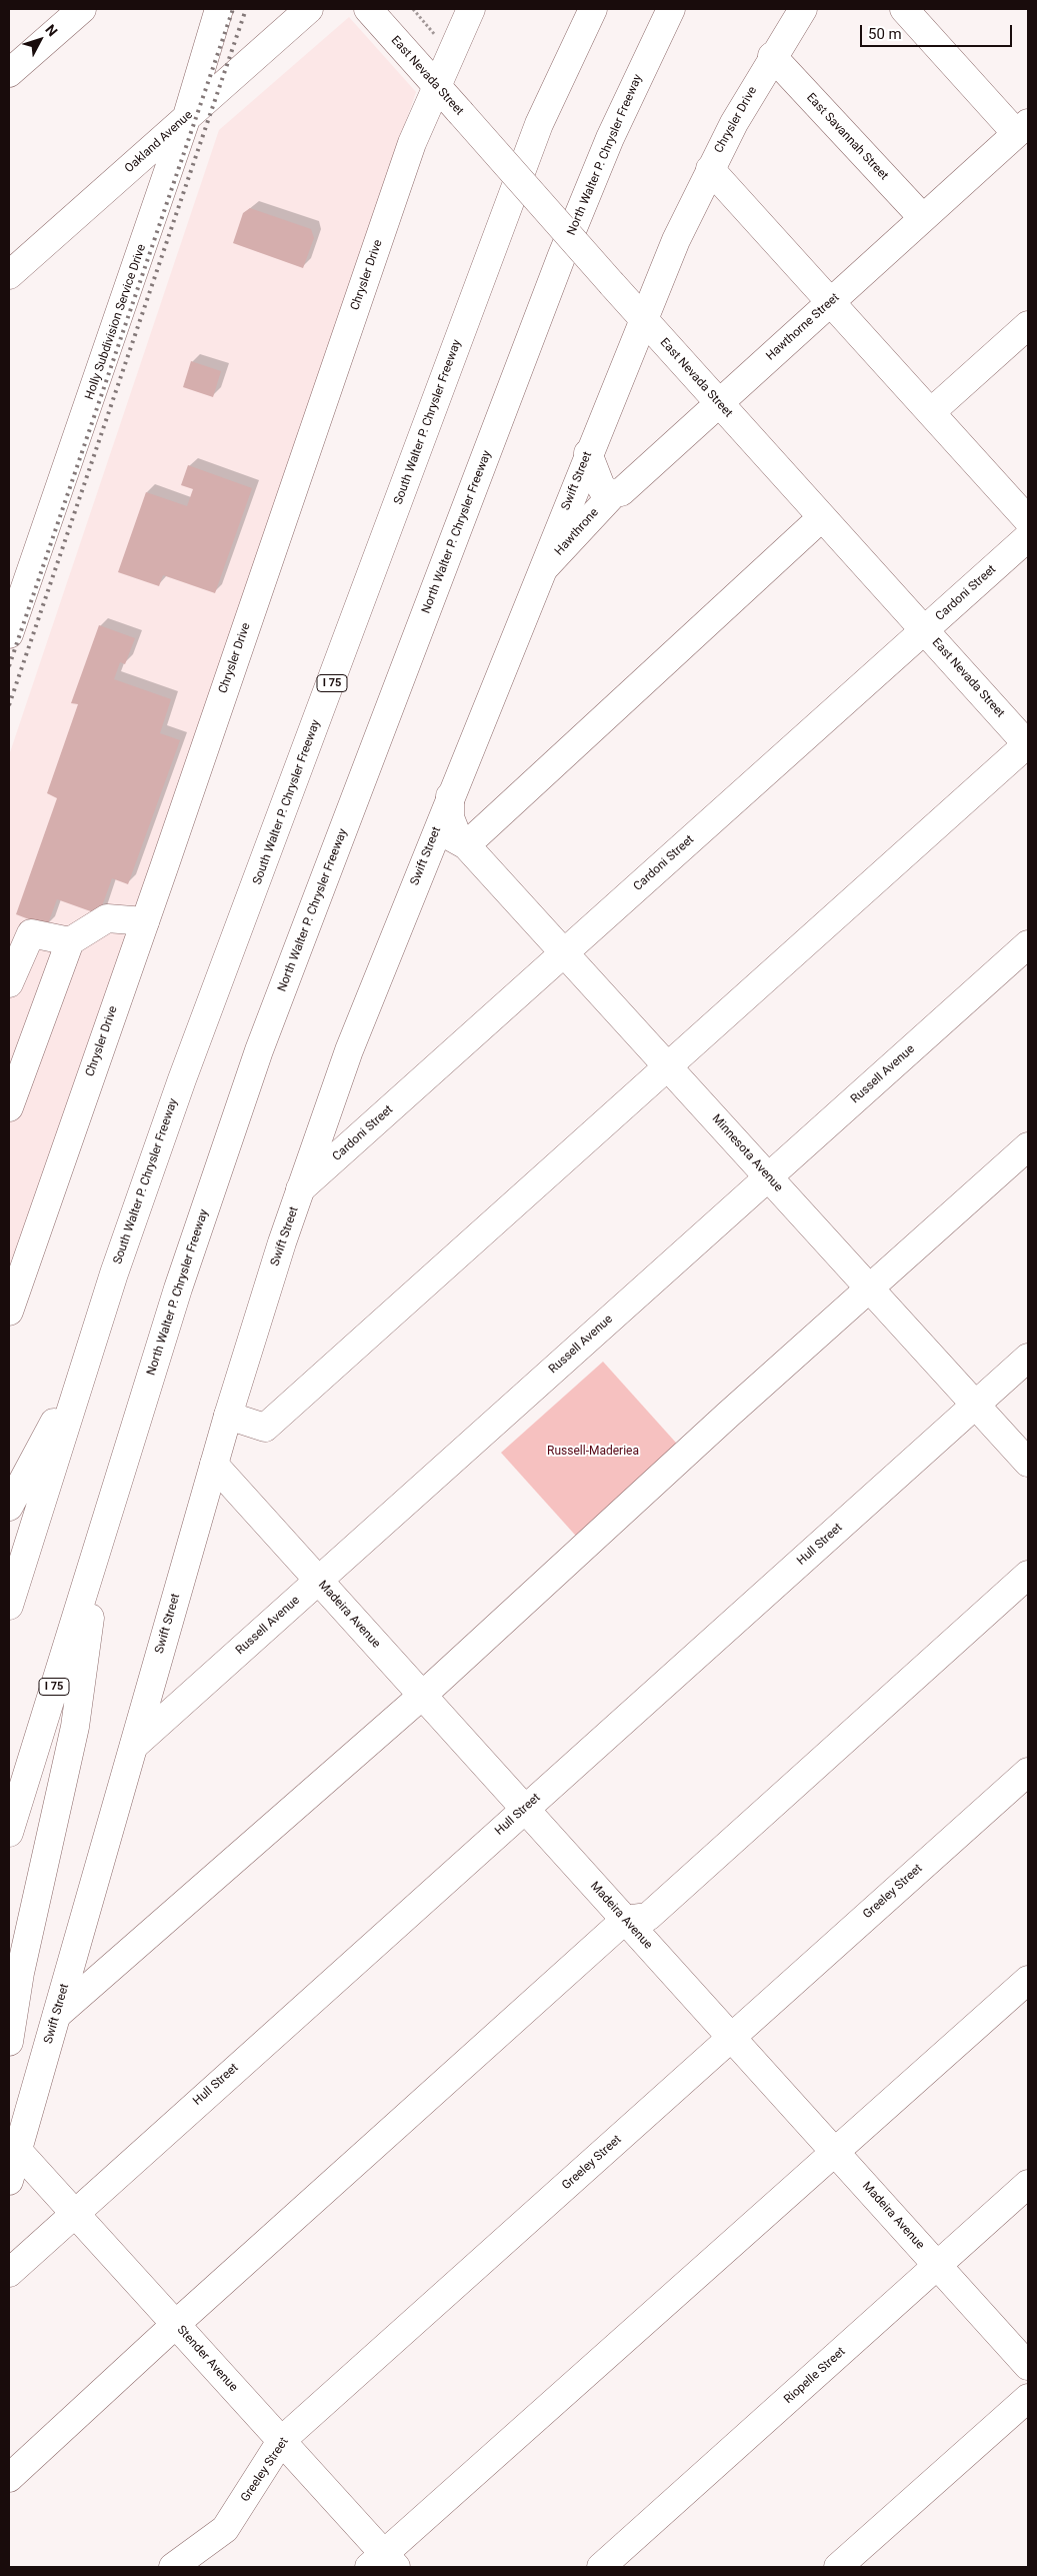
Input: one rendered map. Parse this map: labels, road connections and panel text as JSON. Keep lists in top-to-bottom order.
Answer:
{
  "streets": {
    "main road": [
      "East Nevada Street",
      "Chrysler Drive",
      "East Savannah Street",
      "Oakland Avenue",
      "North Walter P. Chrysler Freeway",
      "Holly Subdivision Service Drive",
      "Hawthorne Street",
      "South Walter P. Chrysler Freeway",
      "Swift Street",
      "Hawthrone",
      "Cardoni Street",
      "I 75",
      "Russell Avenue",
      "Minnesota Avenue",
      "Hull Street",
      "Madeira Avenue",
      "Greeley Street",
      "Stender Avenue",
      "Riopelle Street"
    ]
  },
  "crossings": [
    ["East Nevada Street", "Chrysler Drive"],
    ["East Nevada Street", "Hawthorne Street"],
    ["East Nevada Street", "Swift Street"],
    ["East Nevada Street", "Cardoni Street"],
    ["Chrysler Drive", "East Savannah Street"],
    ["Chrysler Drive", "Swift Street"],
    ["East Savannah Street", "Hawthorne Street"],
    ["Oakland Avenue", "Holly Subdivision Service Drive"],
    ["Hawthorne Street", "Hawthrone"],
    ["Swift Street", "Hawthrone"],
    ["Swift Street", "Cardoni Street"],
    ["Swift Street", "Russell Avenue"],
    ["Swift Street", "Minnesota Avenue"],
    ["Swift Street", "Madeira Avenue"],
    ["Swift Street", "Stender Avenue"],
    ["Cardoni Street", "Minnesota Avenue"],
    ["Russell Avenue", "Minnesota Avenue"],
    ["Russell Avenue", "Madeira Avenue"],
    ["Minnesota Avenue", "Hull Street"],
    ["Hull Street", "Madeira Avenue"],
    ["Hull Street", "Stender Avenue"],
    ["Madeira Avenue", "Greeley Street"],
    ["Madeira Avenue", "Riopelle Street"],
    ["Greeley Street", "Stender Avenue"]
  ],
  "parks": ["Russell-Maderiea"],
  "scale_bar": "50 m",
  "north": "top right"
}
